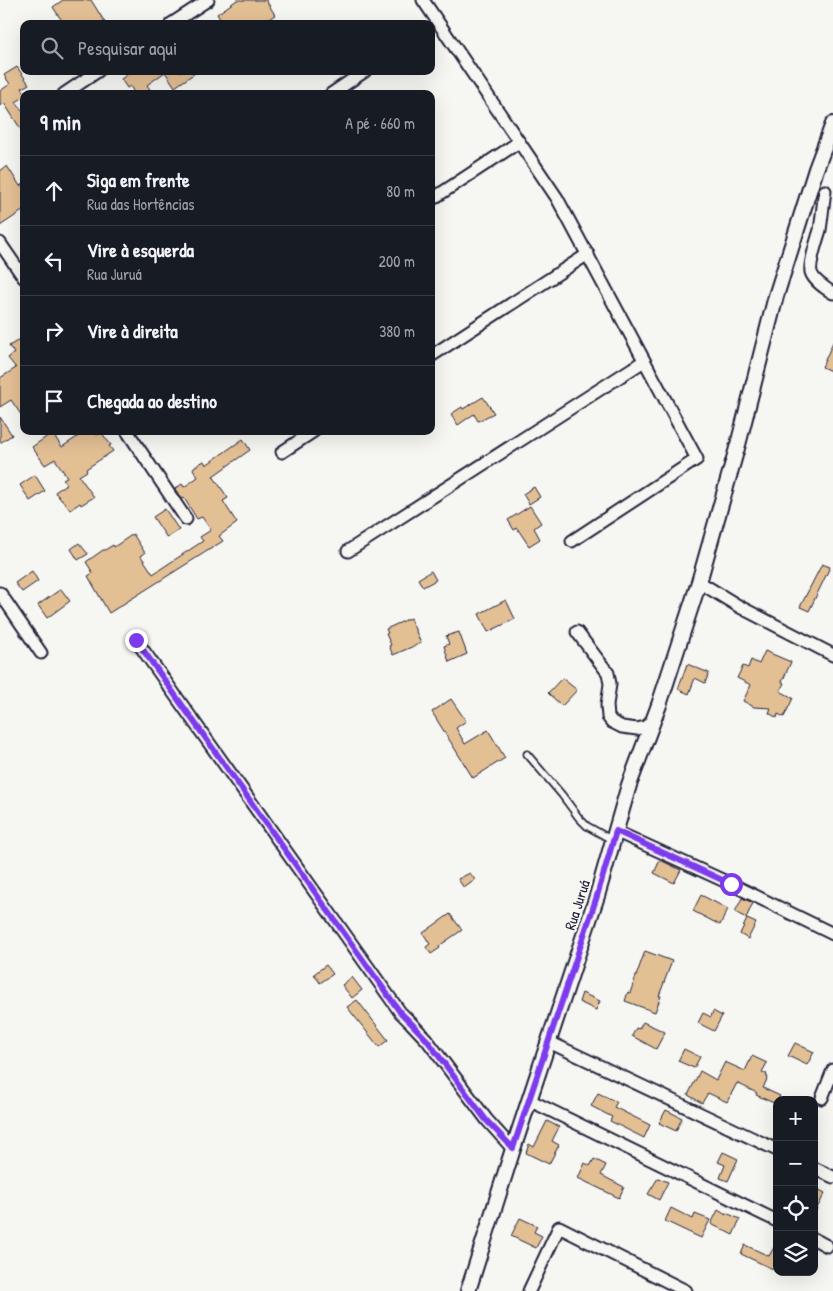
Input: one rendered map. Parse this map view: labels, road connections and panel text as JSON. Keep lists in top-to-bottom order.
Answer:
{
  "streets": {
    "street": ["Rua Juruá"]
  },
  "page": {
    "search": "Pesquisar aqui",
    "heading": ["9 min", "A pé · 660 m"],
    "list": [
      ["Siga em frente", "Rua das Hortências", "80 m"],
      ["Vire à esquerda", "Rua Juruá", "200 m"],
      ["Vire à direita", "380 m"],
      "Chegada ao destino"
    ],
    "map_buttons": ["+", "−"]
  }
}
